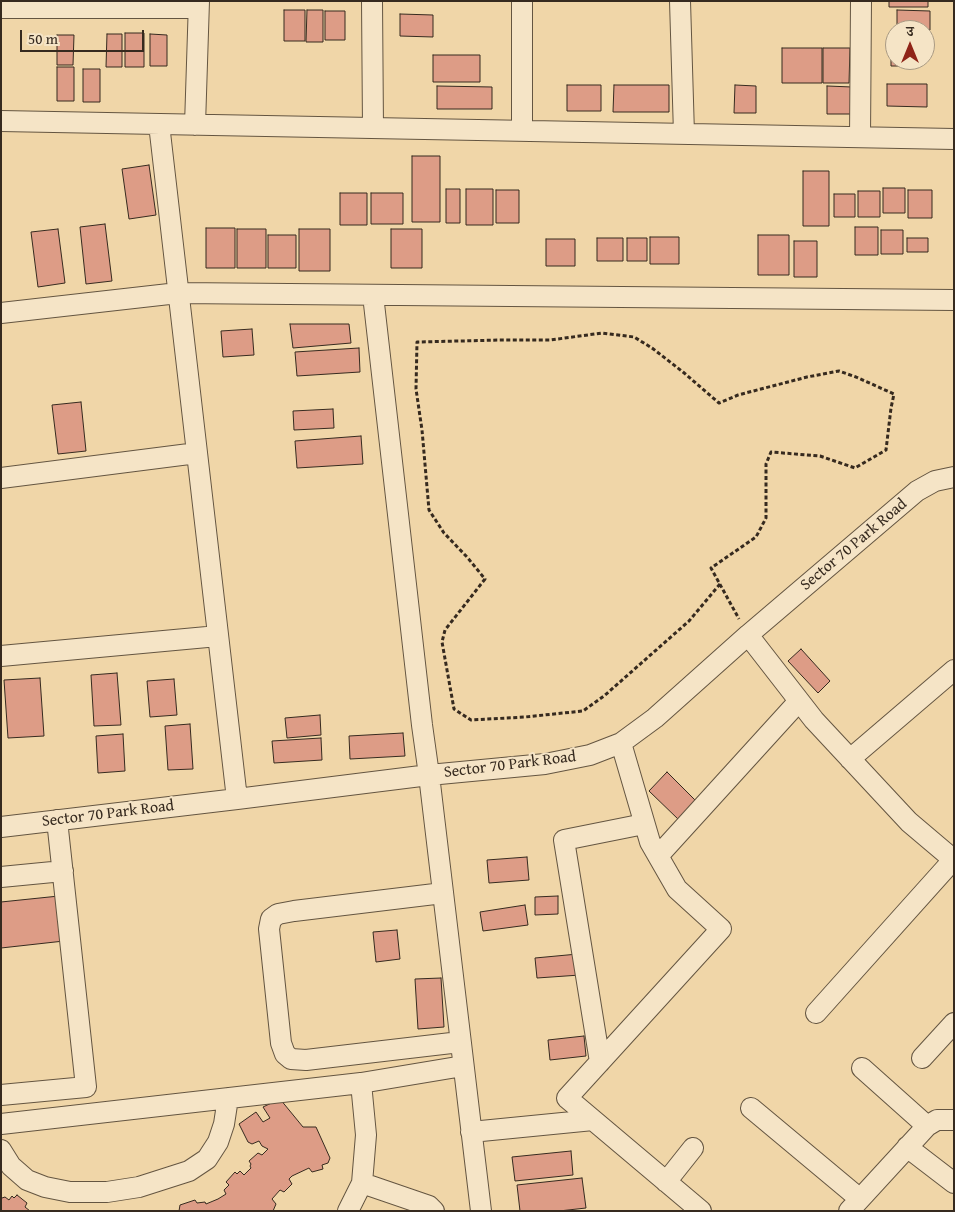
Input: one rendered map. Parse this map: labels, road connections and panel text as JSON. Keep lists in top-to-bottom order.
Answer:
{
  "streets": {
    "street": ["Sector 70 Park Road"]
  },
  "scale_bar": "50 m",
  "north": "top"
}
